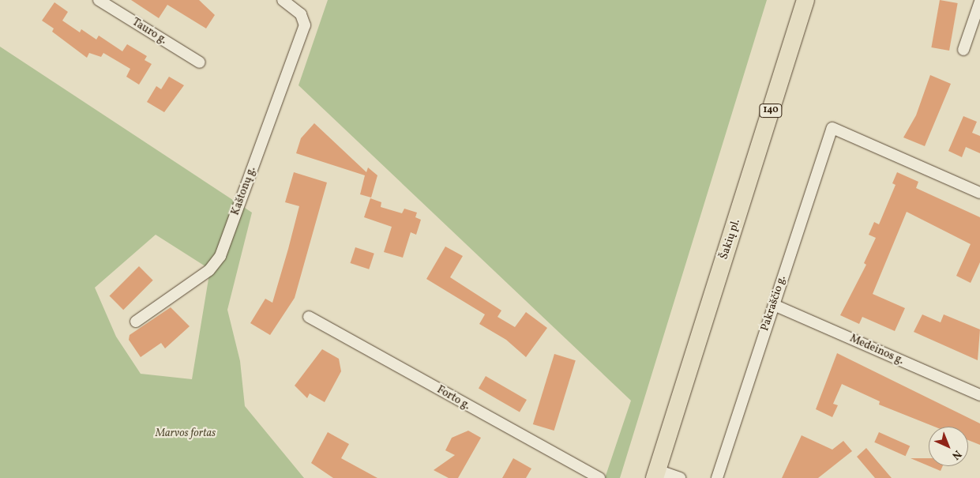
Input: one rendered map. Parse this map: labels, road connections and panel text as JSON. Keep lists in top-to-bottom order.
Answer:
{
  "streets": {
    "main road": ["140", "Šakių pl."],
    "street": [
      "Tauro g.",
      "Kaštonų g.",
      "Pakraščio g.",
      "Medeinos g.",
      "Forto g."
    ]
  },
  "crossings": [
    ["Pakraščio g.", "Medeinos g."]
  ],
  "parks": ["Marvos fortas"],
  "north": "bottom right"
}
